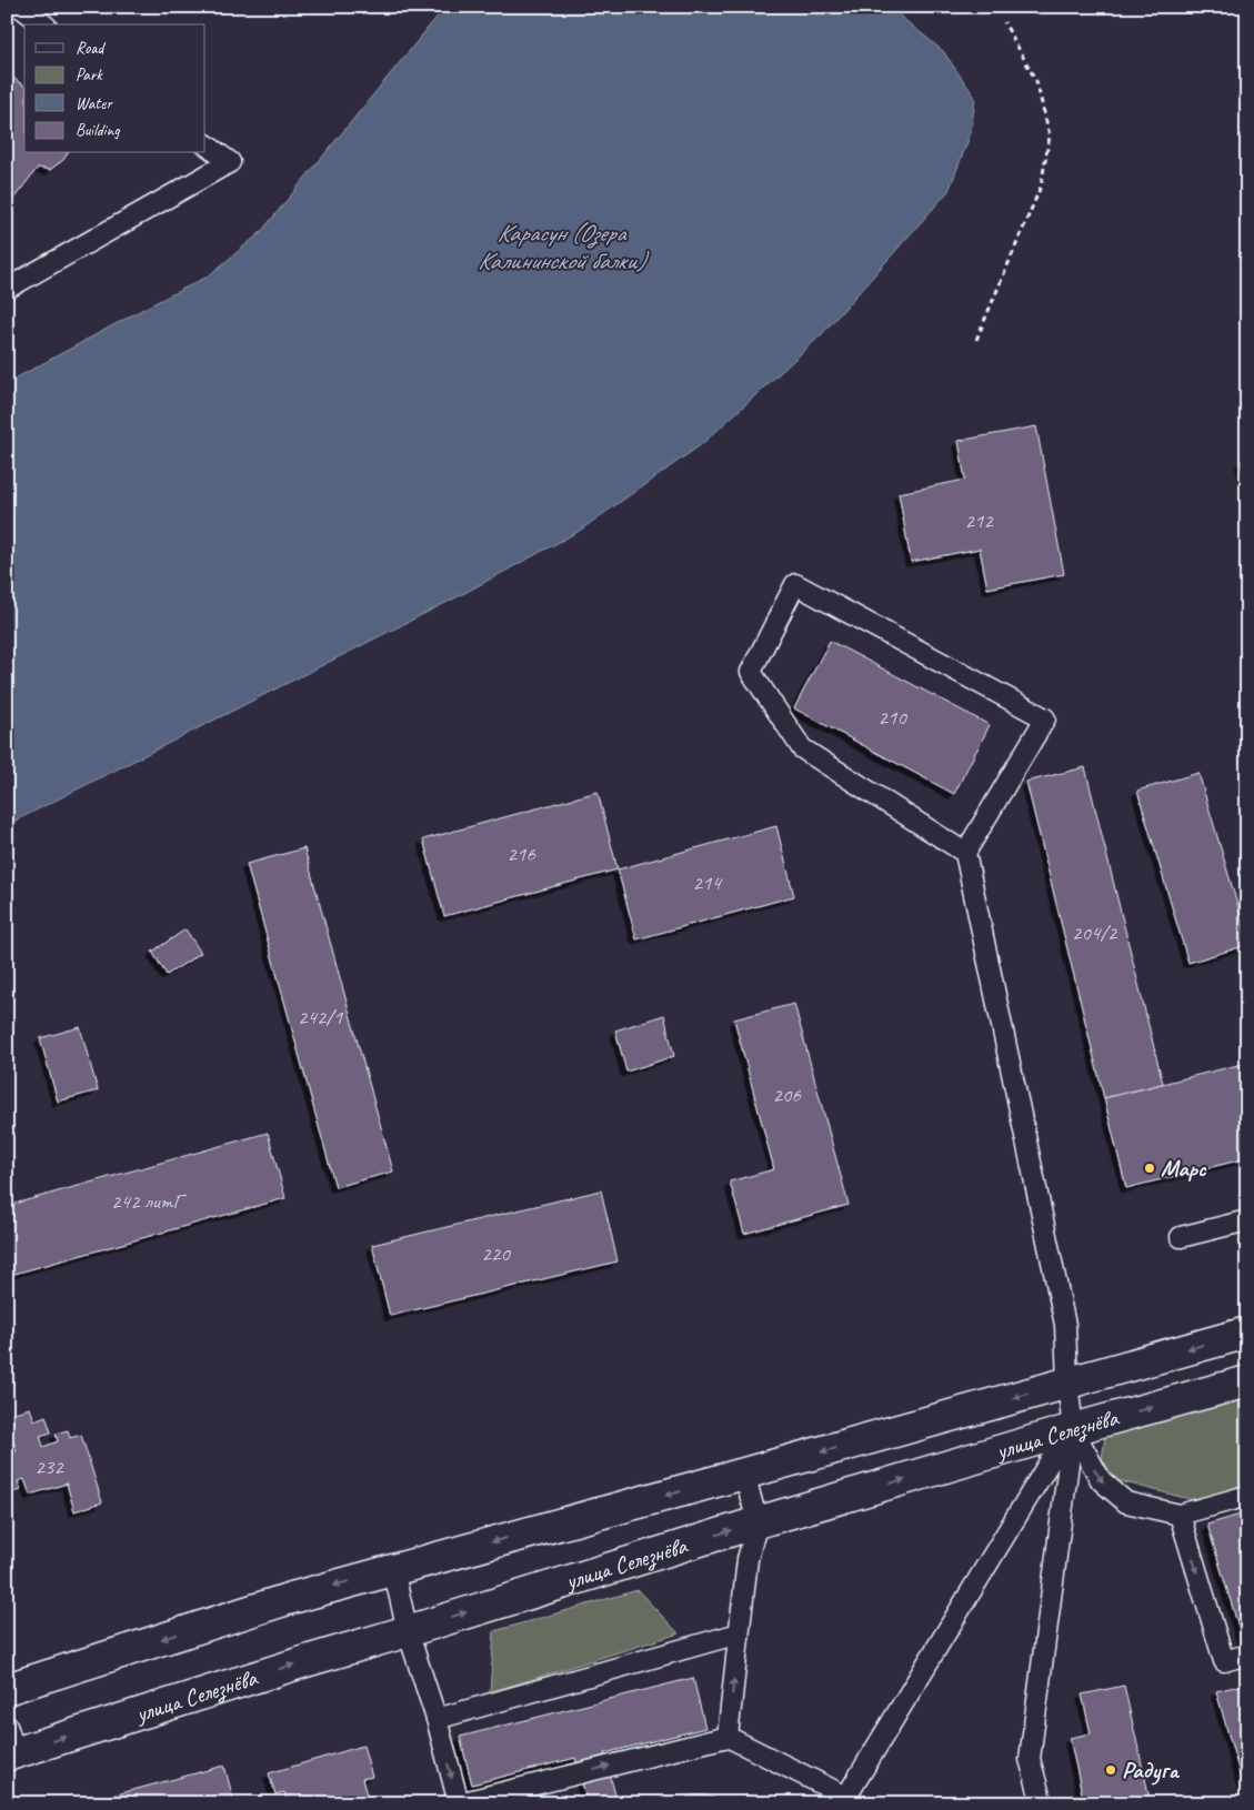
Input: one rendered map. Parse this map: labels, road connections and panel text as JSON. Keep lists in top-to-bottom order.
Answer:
{
  "streets": {
    "main road": ["улица Селезнёва"]
  },
  "water": ["Карасун (Озера Калининской балки)"],
  "places": ["Марс", "Радуга"],
  "house_numbers": [
    "212",
    "210",
    "216",
    "214",
    "204/2",
    "242/1",
    "206",
    "242 литГ",
    "220",
    "232"
  ],
  "legend": [
    "Road",
    "Park",
    "Water",
    "Building"
  ]
}
